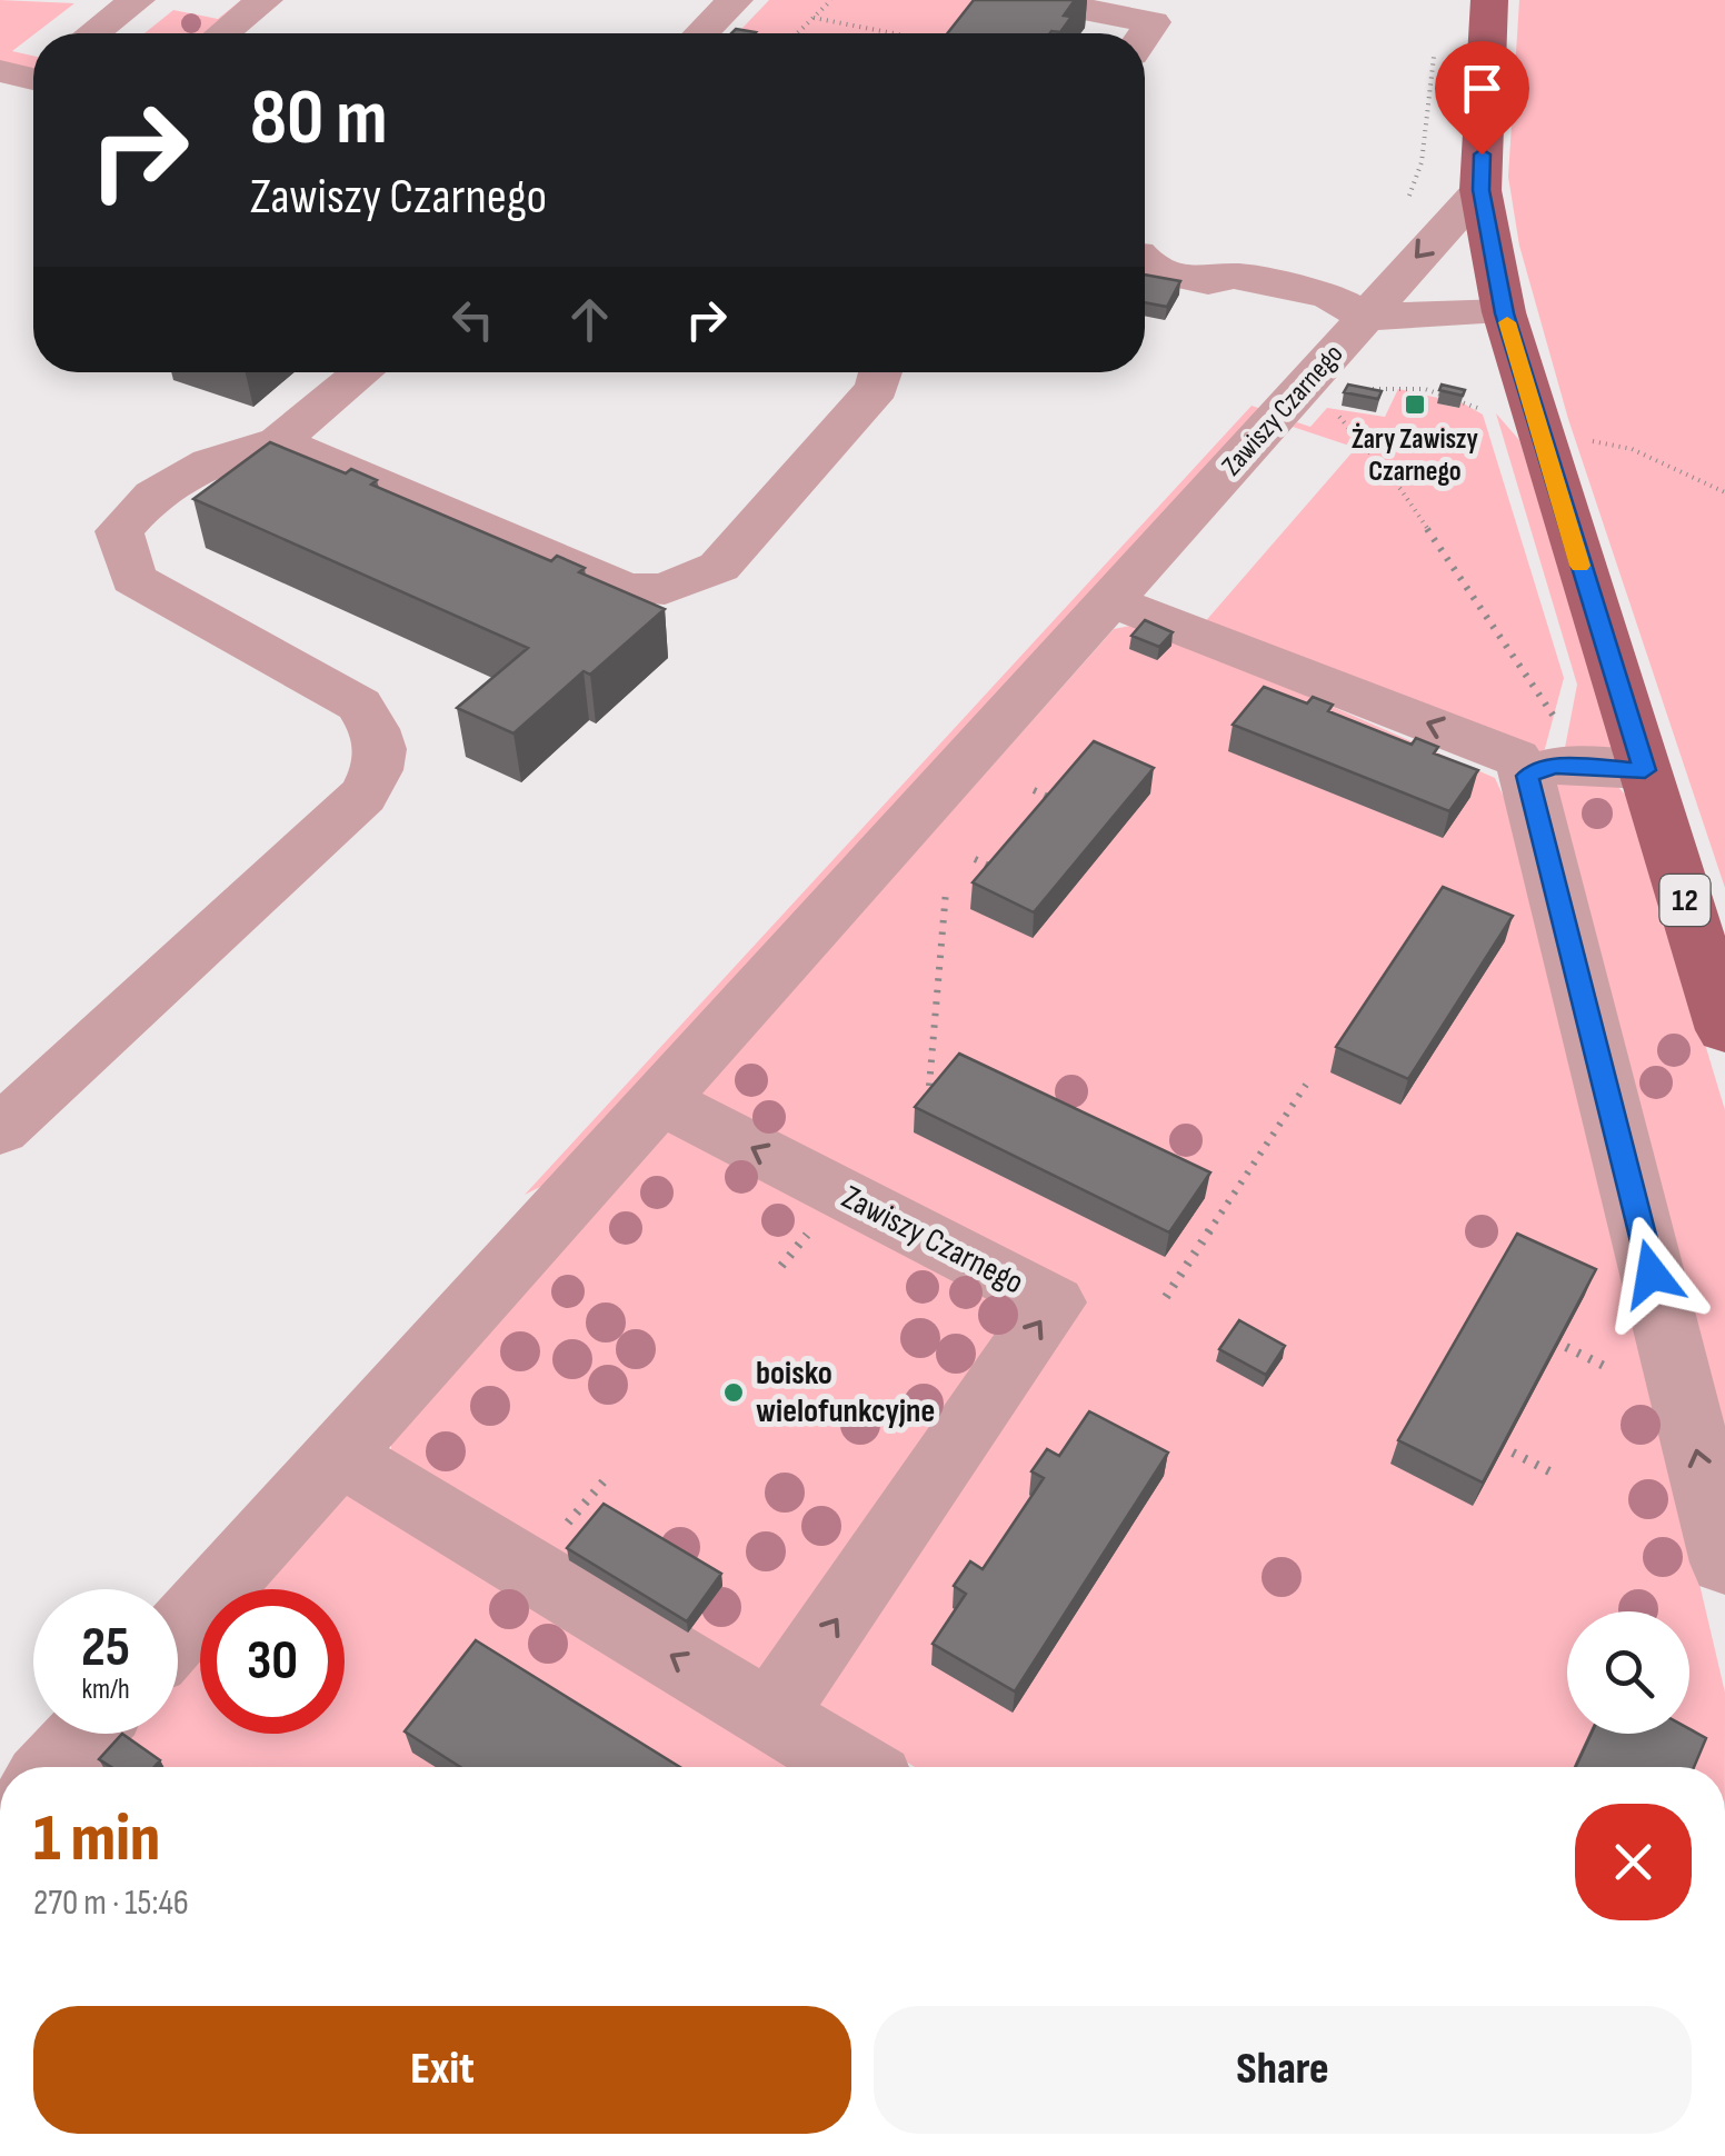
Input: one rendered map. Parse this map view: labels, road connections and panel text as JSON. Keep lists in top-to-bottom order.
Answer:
{
  "streets": {
    "main road": ["12"],
    "street": ["Zawiszy Czarnego"]
  },
  "crossings": [
    ["Zawiszy Czarnego", "12"]
  ],
  "places": {
    "transit": ["Żary Zawiszy Czarnego"],
    "other": ["boisko wielofunkcyjne"]
  },
  "page": {
    "turn": ["80 m", "Zawiszy Czarnego"],
    "speed": "25 km/h",
    "limit": "30",
    "heading": ["1 min", "270 m · 15:46"],
    "buttons": ["Exit", "Share"]
  }
}
